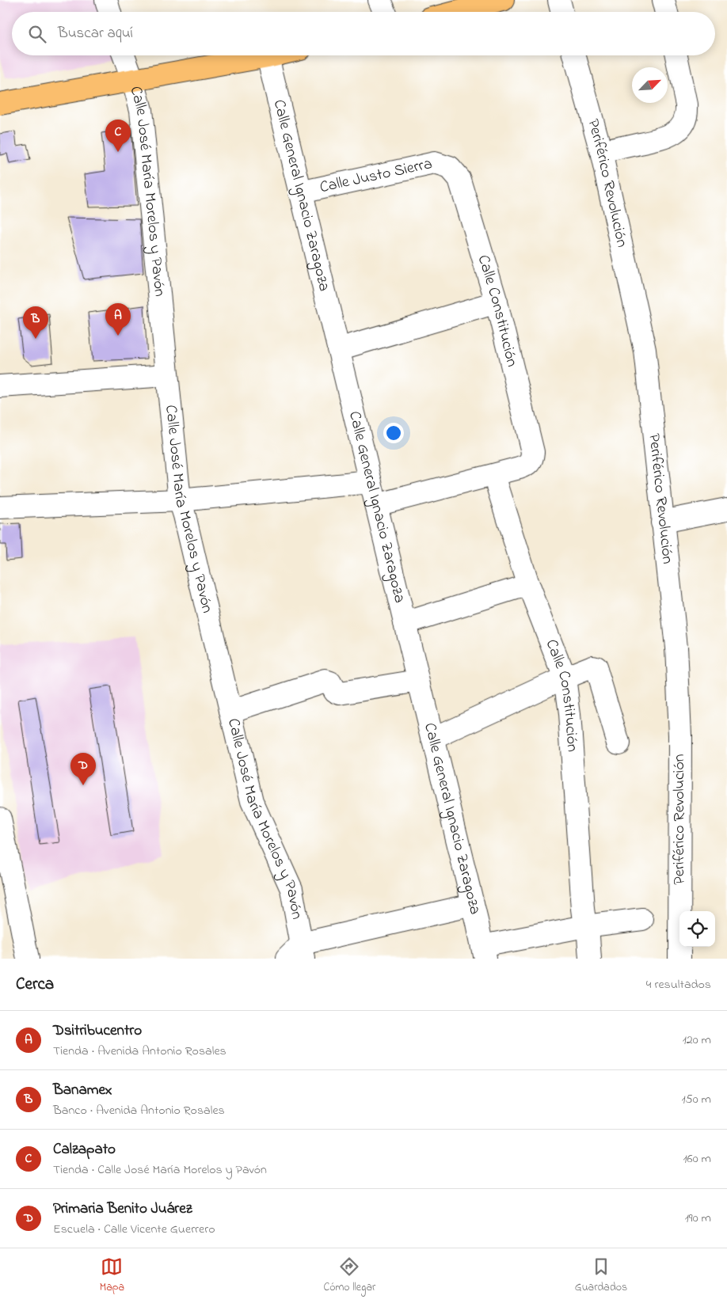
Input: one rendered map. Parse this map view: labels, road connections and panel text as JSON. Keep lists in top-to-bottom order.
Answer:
{
  "streets": {
    "street": [
      "Calle Justo Sierra",
      "Periférico Revolución",
      "Calle José María Morelos y Pavón",
      "Calle General Ignacio Zaragoza",
      "Calle Constitución"
    ]
  },
  "crossings": [
    ["Calle Justo Sierra", "Calle General Ignacio Zaragoza"],
    ["Calle Justo Sierra", "Calle Constitución"]
  ],
  "north": "top right",
  "page": {
    "search": "Buscar aquí",
    "pins": [
      "C",
      "A",
      "B",
      "D"
    ],
    "heading": ["Cerca", "4 resultados"],
    "list": [
      {
        "mark": "A",
        "name": "Dsitribucentro",
        "note": "Tienda · Avenida Antonio Rosales",
        "value": "120 m"
      },
      {
        "mark": "B",
        "name": "Banamex",
        "note": "Banco · Avenida Antonio Rosales",
        "value": "150 m"
      },
      {
        "mark": "C",
        "name": "Calzapato",
        "note": "Tienda · Calle José María Morelos y Pavón",
        "value": "160 m"
      },
      {
        "mark": "D",
        "name": "Primaria Benito Juárez",
        "note": "Escuela · Calle Vicente Guerrero",
        "value": "190 m"
      }
    ],
    "nav": ["Mapa", "Cómo llegar", "Guardados"]
  }
}
